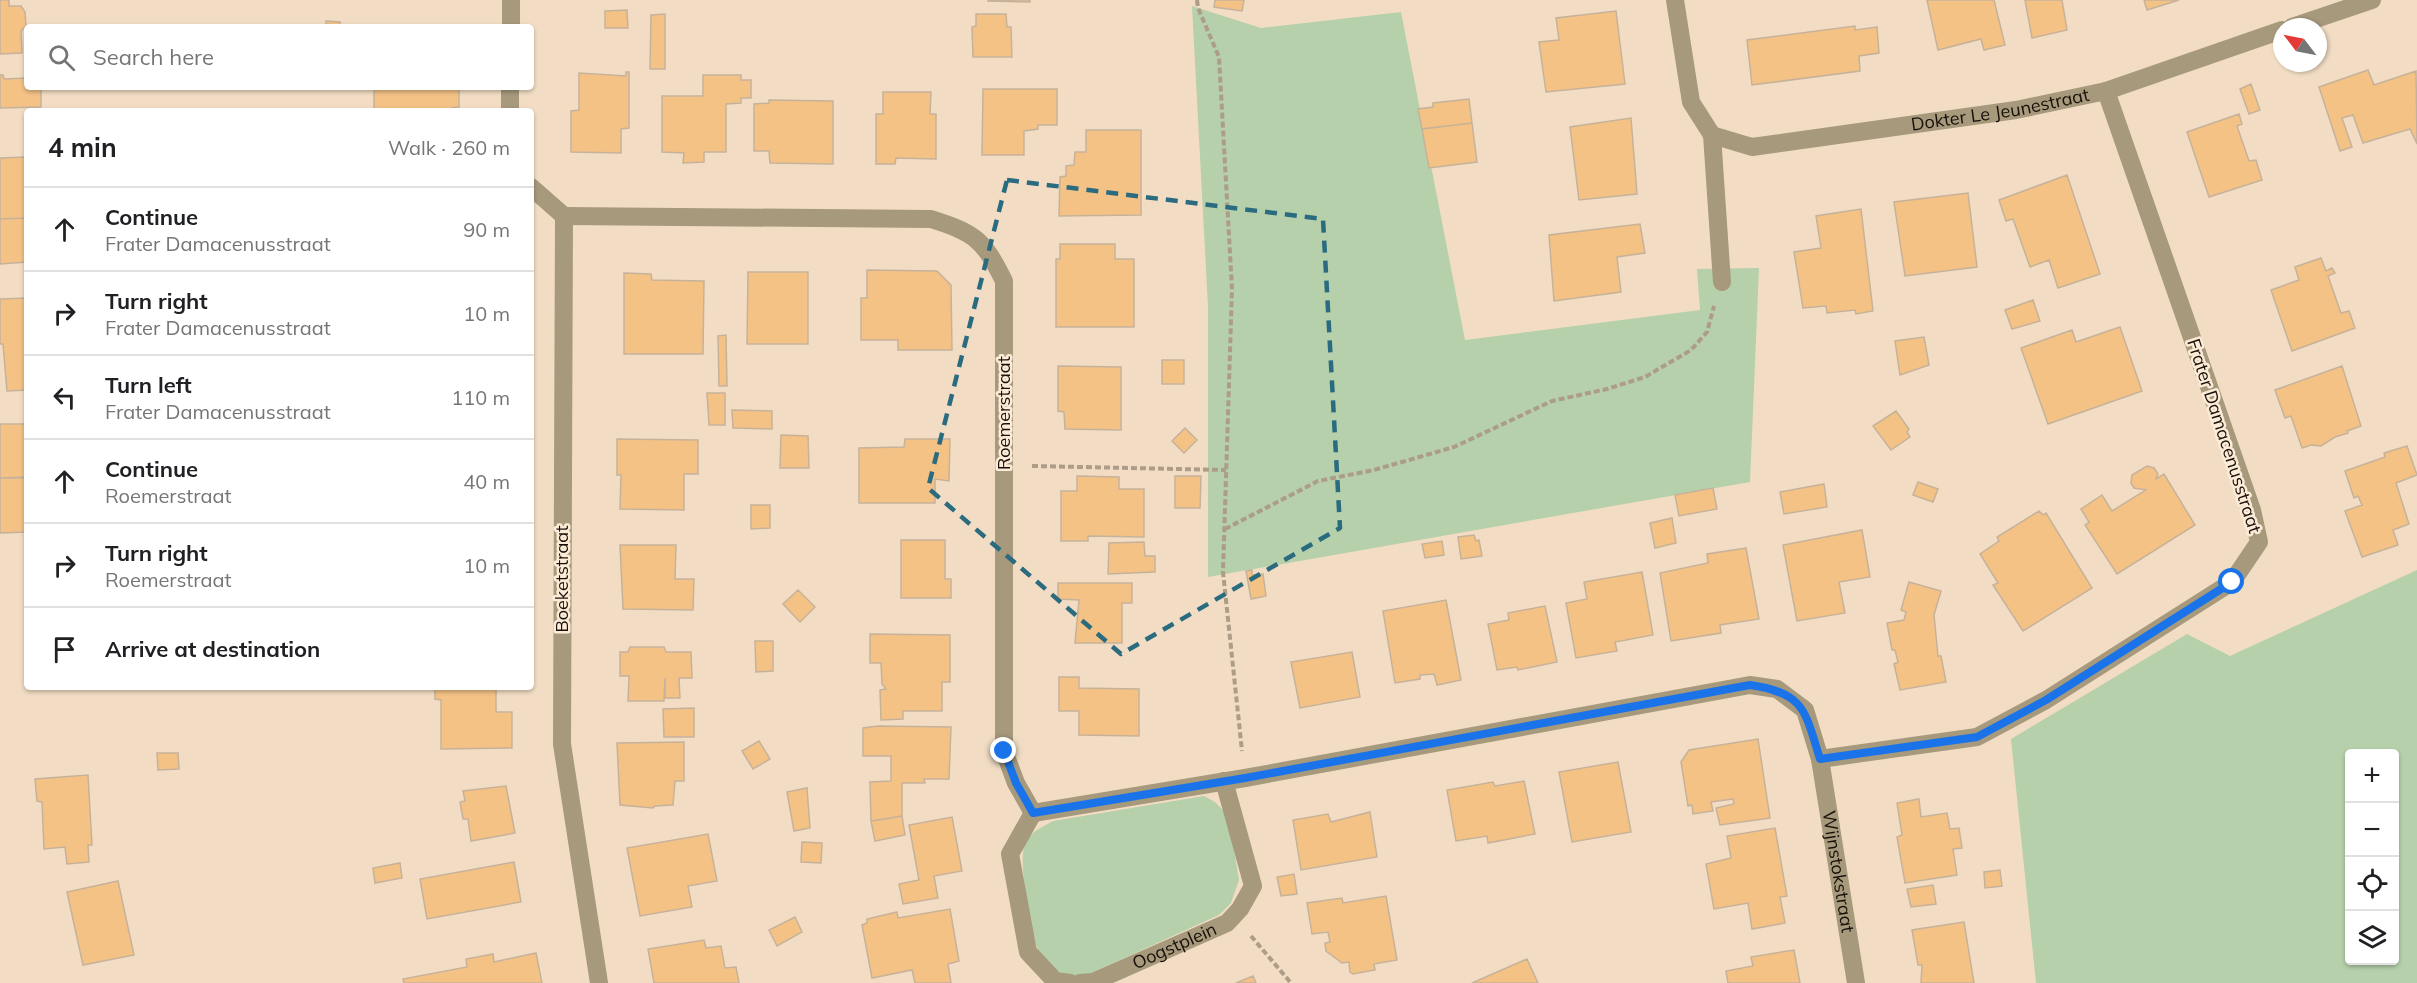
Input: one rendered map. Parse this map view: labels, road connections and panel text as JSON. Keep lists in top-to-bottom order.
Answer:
{
  "streets": {
    "street": [
      "Dokter Le Jeunestraat",
      "Roemerstraat",
      "Frater Damacenusstraat",
      "Boeketstraat",
      "Wijnstokstraat",
      "Oogstplein"
    ]
  },
  "crossings": [
    ["Dokter Le Jeunestraat", "Frater Damacenusstraat"],
    ["Roemerstraat", "Boeketstraat"],
    ["Frater Damacenusstraat", "Wijnstokstraat"]
  ],
  "north": "top left",
  "page": {
    "search": "Search here",
    "heading": ["4 min", "Walk · 260 m"],
    "list": [
      ["Continue", "Frater Damacenusstraat", "90 m"],
      ["Turn right", "Frater Damacenusstraat", "10 m"],
      ["Turn left", "Frater Damacenusstraat", "110 m"],
      ["Continue", "Roemerstraat", "40 m"],
      ["Turn right", "Roemerstraat", "10 m"],
      "Arrive at destination"
    ],
    "map_buttons": ["+", "−"]
  }
}
